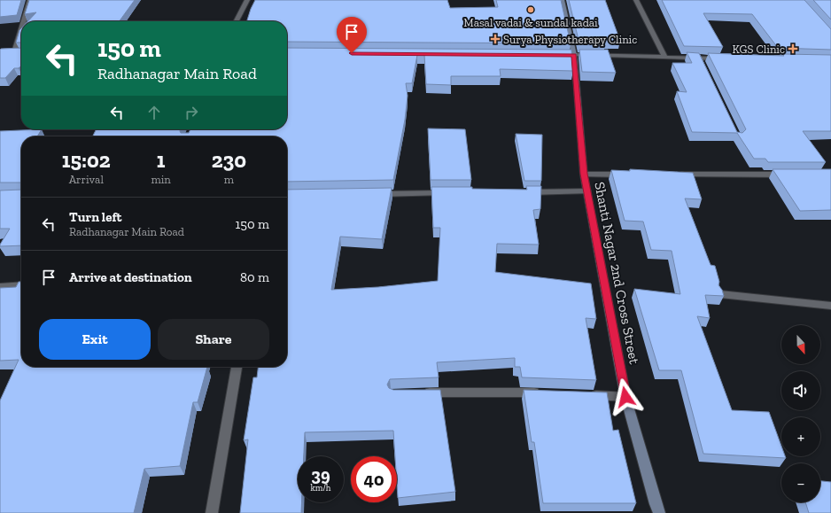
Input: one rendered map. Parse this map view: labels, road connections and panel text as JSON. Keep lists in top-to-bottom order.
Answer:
{
  "streets": {
    "street": ["Shanti Nagar 2nd Cross Street"]
  },
  "places": {
    "other": ["Masal vadai & sundal kadai"],
    "health": ["Surya Physiotherapy Clinic", "KGS Clinic"]
  },
  "north": "bottom",
  "page": {
    "turn": ["150 m", "Radhanagar Main Road"],
    "eta": [
      "15:02",
      "Arrival",
      "1",
      "min",
      "230",
      "m"
    ],
    "list": [
      {
        "name": "Turn left",
        "note": "Radhanagar Main Road",
        "value": "150 m"
      },
      {
        "name": "Arrive at destination",
        "value": "80 m"
      }
    ],
    "buttons": ["Exit", "Share"],
    "map_buttons": ["+", "−"],
    "speed": "39 km/h",
    "limit": "40"
  }
}
